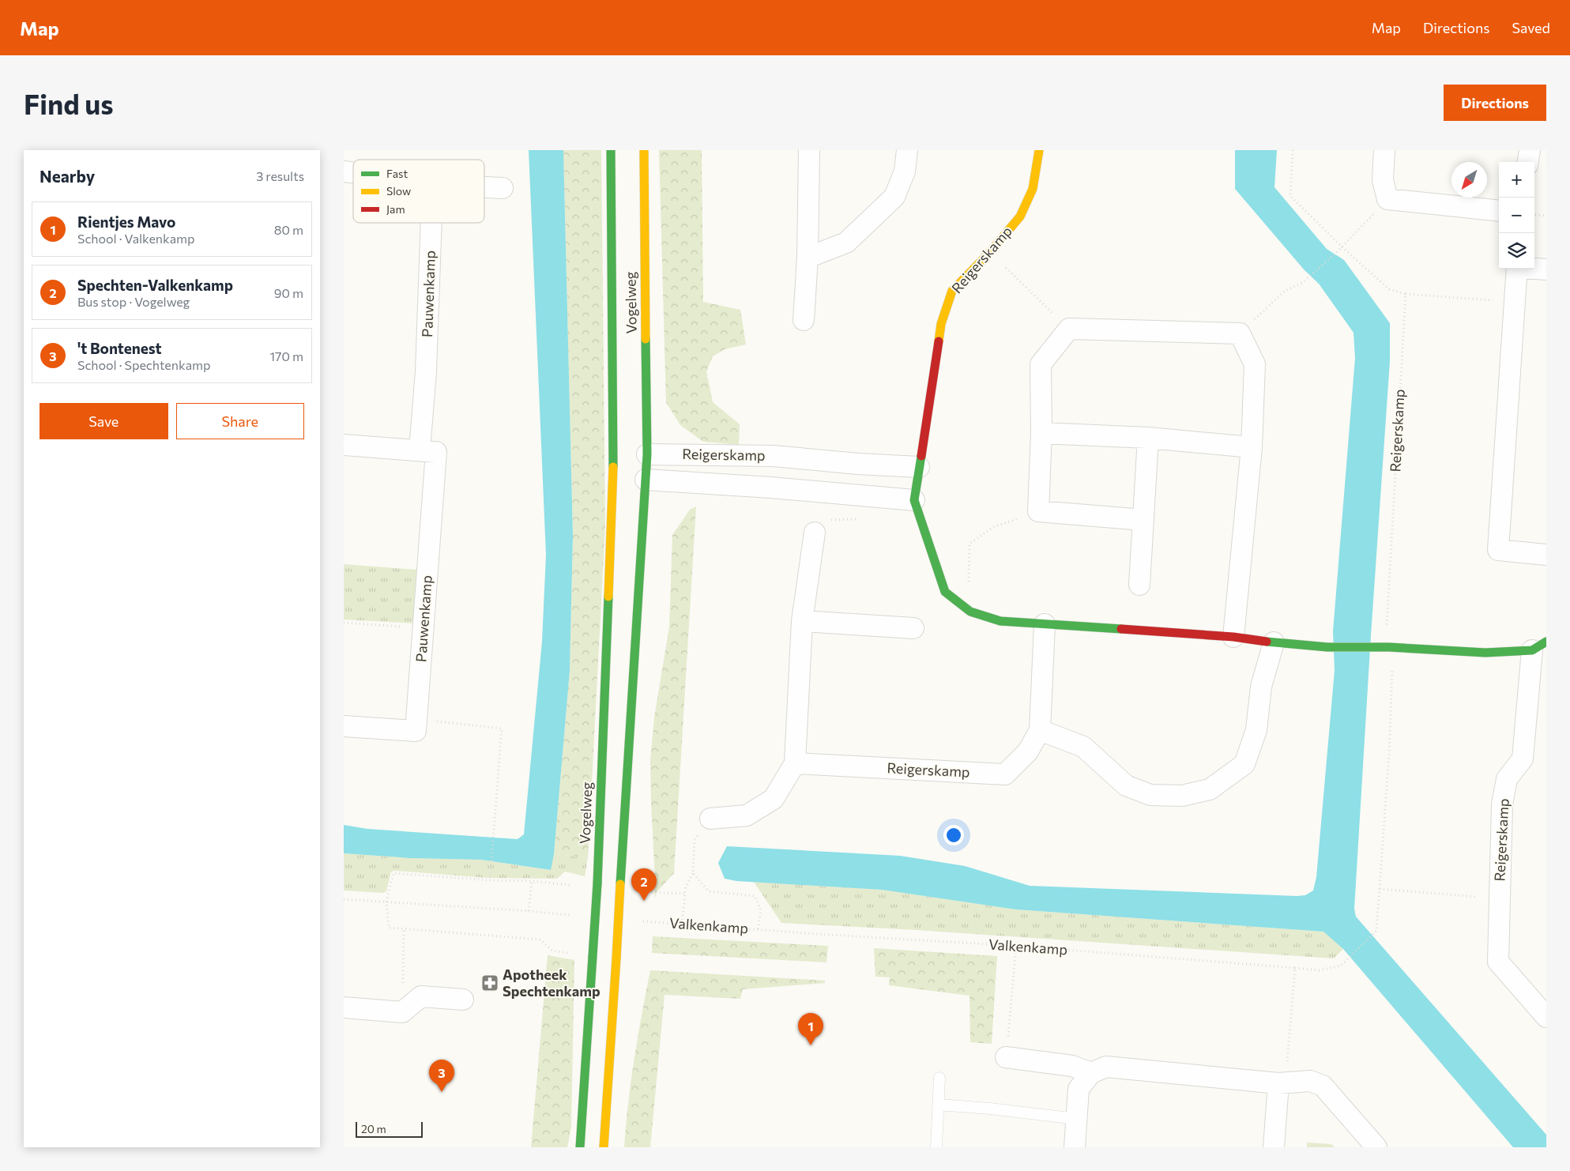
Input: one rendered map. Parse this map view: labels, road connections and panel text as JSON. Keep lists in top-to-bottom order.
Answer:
{
  "streets": {
    "street": ["Reigerskamp", "Pauwenkamp", "Vogelweg"],
    "path": ["Valkenkamp"]
  },
  "crossings": [
    ["Reigerskamp", "Vogelweg"],
    ["Reigerskamp", "Valkenkamp"]
  ],
  "places": {
    "pharmacy": ["Apotheek Spechtenkamp"]
  },
  "legend": ["Fast", "Slow", "Jam"],
  "scale_bar": "20 m",
  "north": "bottom left",
  "page": {
    "header": "Map",
    "nav": ["Map", "Directions", "Saved"],
    "buttons": [
      "Directions",
      ["Save", "Share"]
    ],
    "title": "Find us",
    "heading": ["Nearby", "3 results"],
    "map_buttons": ["+", "−"],
    "list": [
      {
        "mark": "1",
        "name": "Rientjes Mavo",
        "note": "School · Valkenkamp",
        "value": "80 m"
      },
      {
        "mark": "2",
        "name": "Spechten-Valkenkamp",
        "note": "Bus stop · Vogelweg",
        "value": "90 m"
      },
      {
        "mark": "3",
        "name": "'t Bontenest",
        "note": "School · Spechtenkamp",
        "value": "170 m"
      }
    ],
    "pins": ["2", "1", "3"],
    "scale": "20 m"
  }
}
